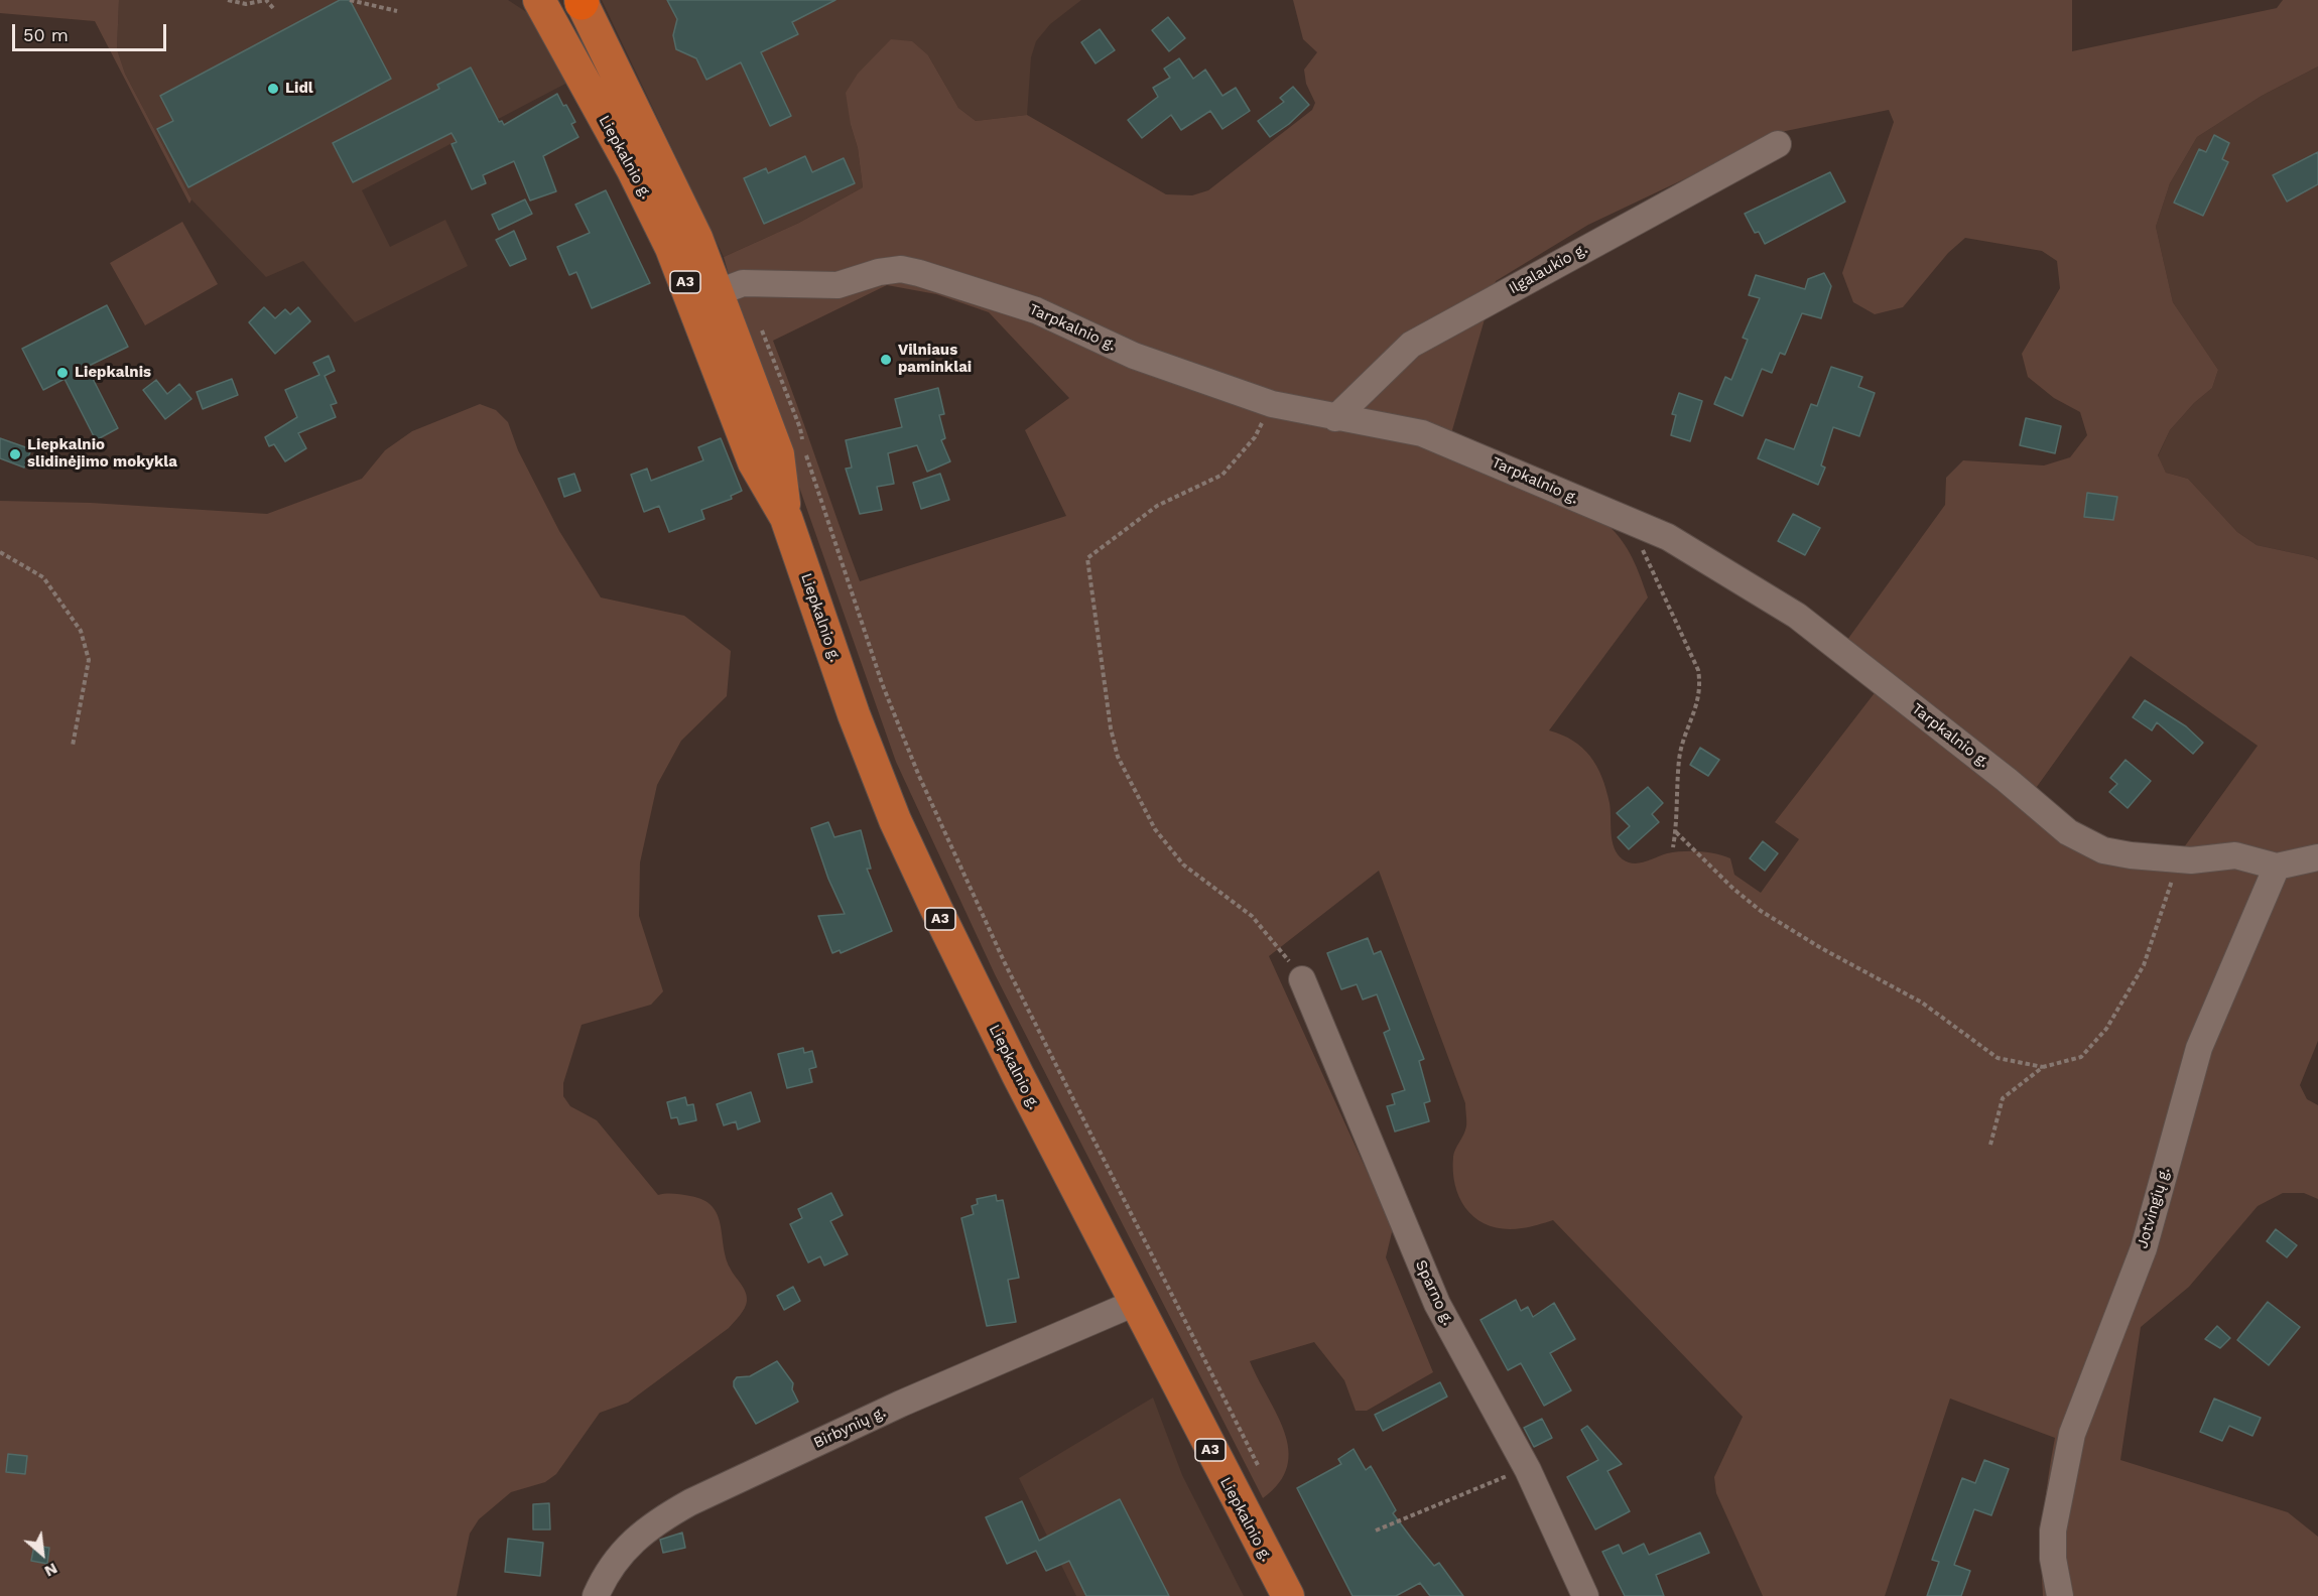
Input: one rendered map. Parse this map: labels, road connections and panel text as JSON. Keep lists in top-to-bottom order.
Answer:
{
  "streets": {
    "main road": ["Liepkalnio g.", "A3"],
    "street": [
      "Ilgalaukio g.",
      "Tarpkalnio g.",
      "Jotvingių g.",
      "Sparno g.",
      "Birbynių g."
    ]
  },
  "crossings": [
    ["Liepkalnio g.", "Tarpkalnio g."],
    ["Liepkalnio g.", "Birbynių g."],
    ["Ilgalaukio g.", "Tarpkalnio g."],
    ["Tarpkalnio g.", "Jotvingių g."]
  ],
  "places": [
    "Lidl",
    "Vilniaus paminklai",
    "Liepkalnis",
    "Liepkalnio slidinėjimo mokykla"
  ],
  "scale_bar": "50 m",
  "north": "bottom right"
}
